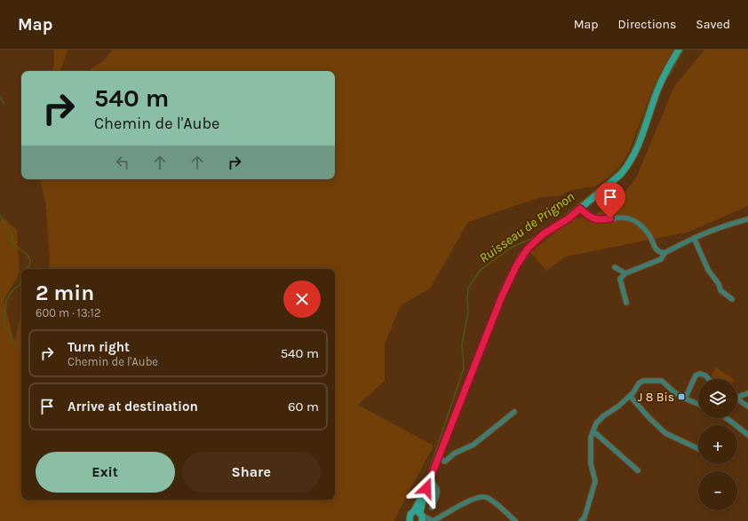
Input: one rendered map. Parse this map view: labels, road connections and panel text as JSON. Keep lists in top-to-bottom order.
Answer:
{
  "water": ["Ruisseau de Prignon"],
  "places": {
    "transit": ["J 8 Bis"]
  },
  "page": {
    "header": "Map",
    "nav": ["Map", "Directions", "Saved"],
    "turn": ["540 m", "Chemin de l'Aube"],
    "heading": ["2 min", "600 m · 13:12"],
    "list": [
      {
        "name": "Turn right",
        "note": "Chemin de l'Aube",
        "value": "540 m"
      },
      {
        "name": "Arrive at destination",
        "value": "60 m"
      }
    ],
    "map_buttons": ["+", "−"],
    "buttons": ["Exit", "Share"]
  }
}
